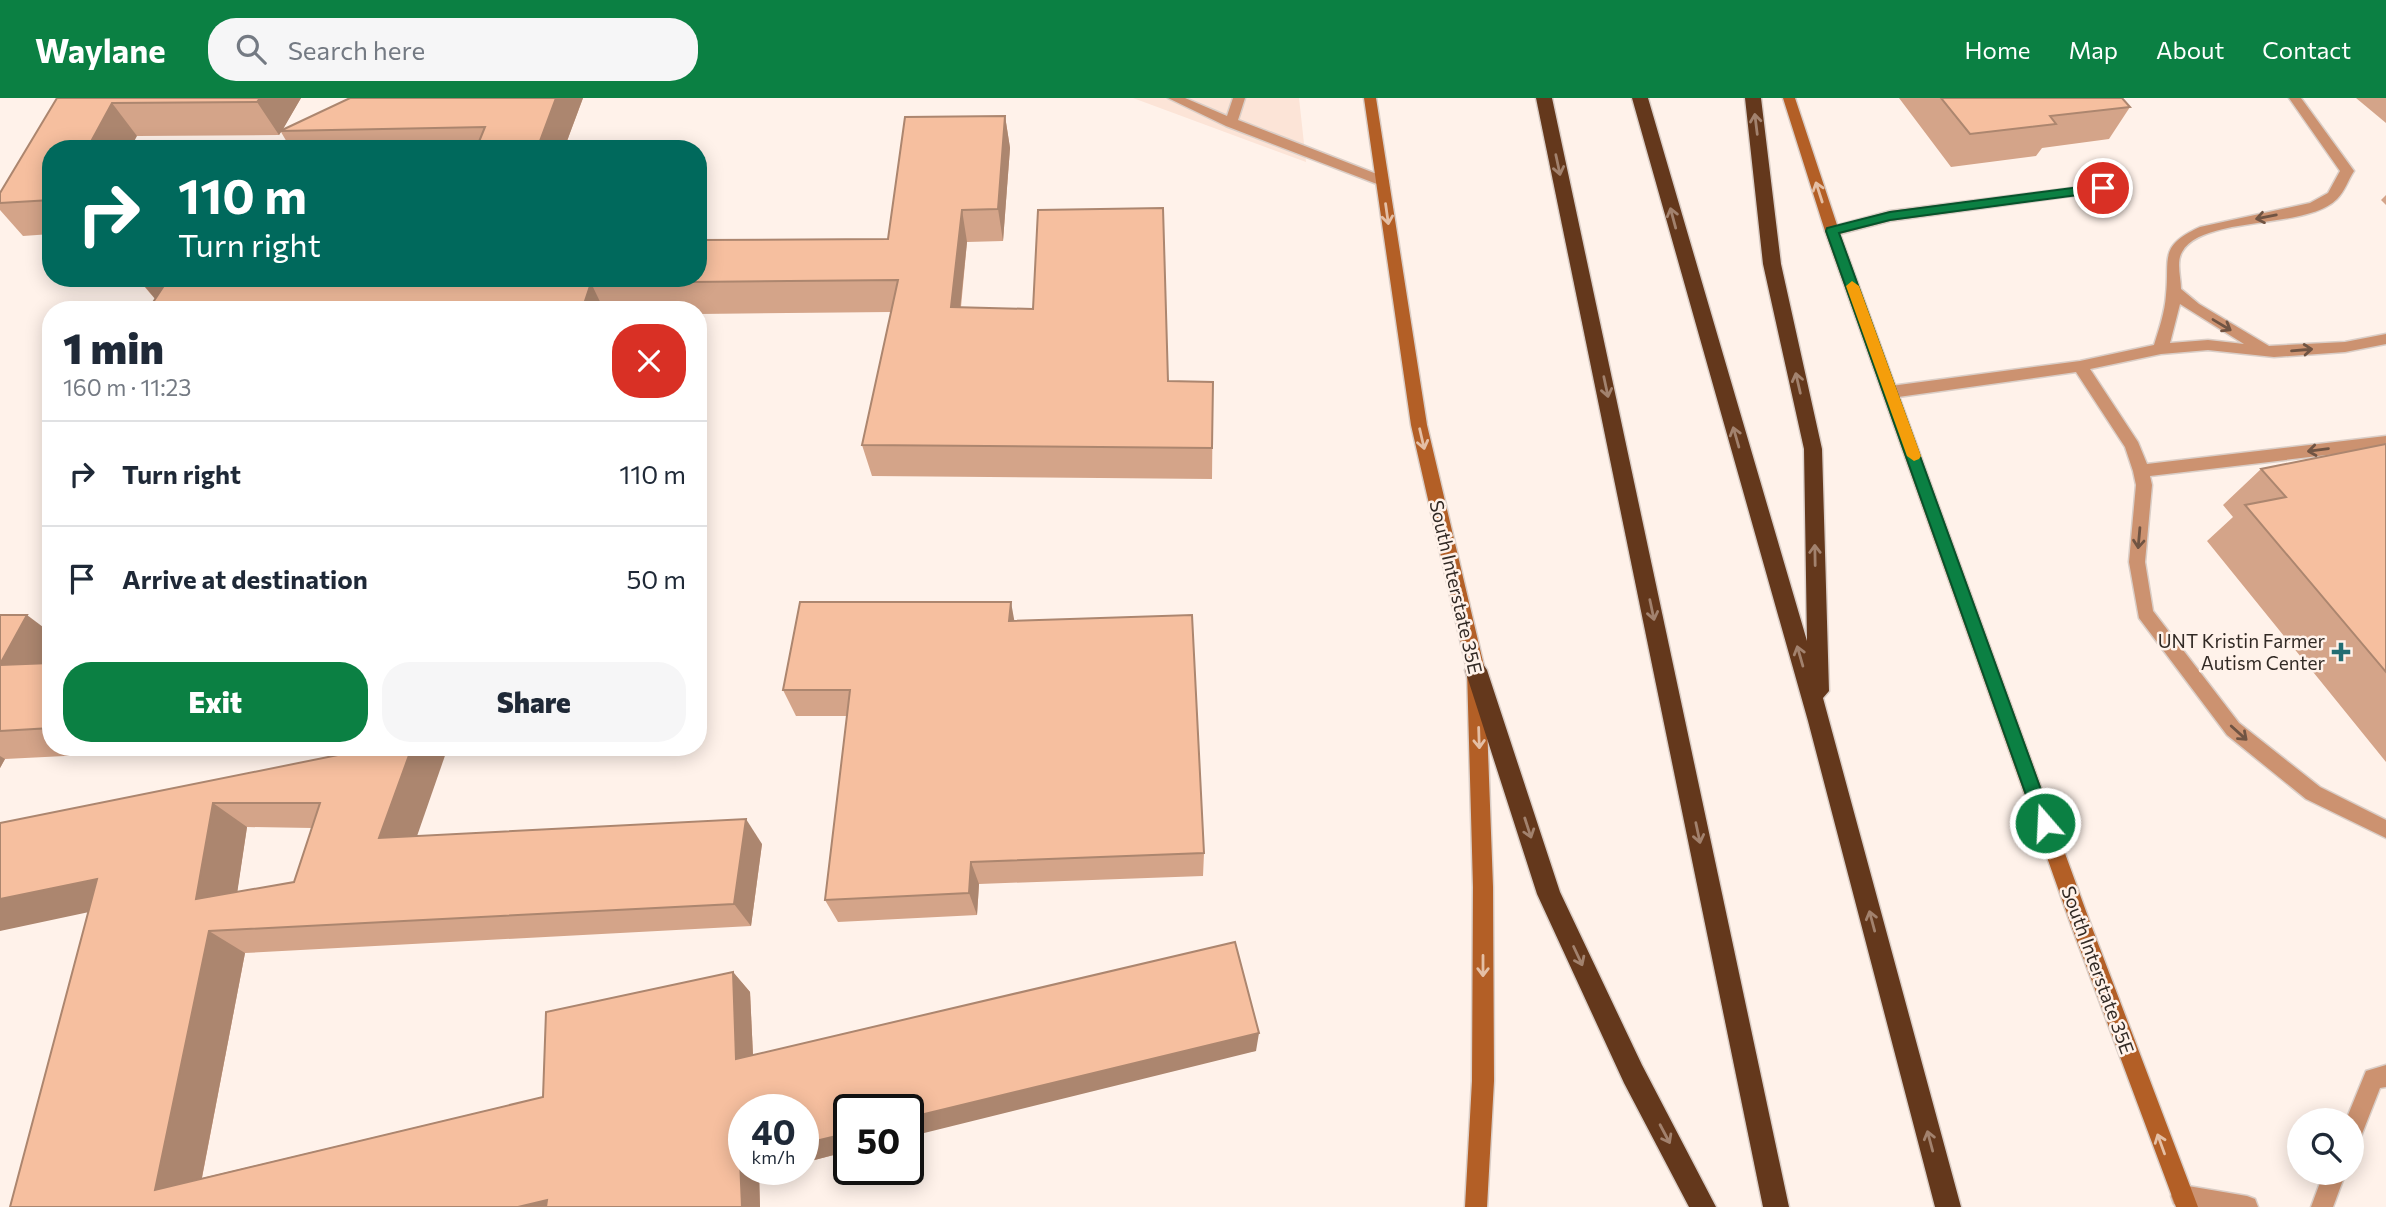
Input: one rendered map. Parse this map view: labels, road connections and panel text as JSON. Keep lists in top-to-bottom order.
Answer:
{
  "streets": {
    "main road": ["South Interstate 35E"]
  },
  "places": {
    "health": ["UNT Kristin Farmer Autism Center"]
  },
  "page": {
    "header": "Waylane",
    "search": "Search here",
    "nav": [
      "Home",
      "Map",
      "About",
      "Contact"
    ],
    "turn": ["110 m", "Turn right"],
    "heading": ["1 min", "160 m · 11:23"],
    "list": [
      {
        "name": "Turn right",
        "value": "110 m"
      },
      {
        "name": "Arrive at destination",
        "value": "50 m"
      }
    ],
    "buttons": ["Exit", "Share"],
    "speed": "40 km/h",
    "limit": "50"
  }
}
